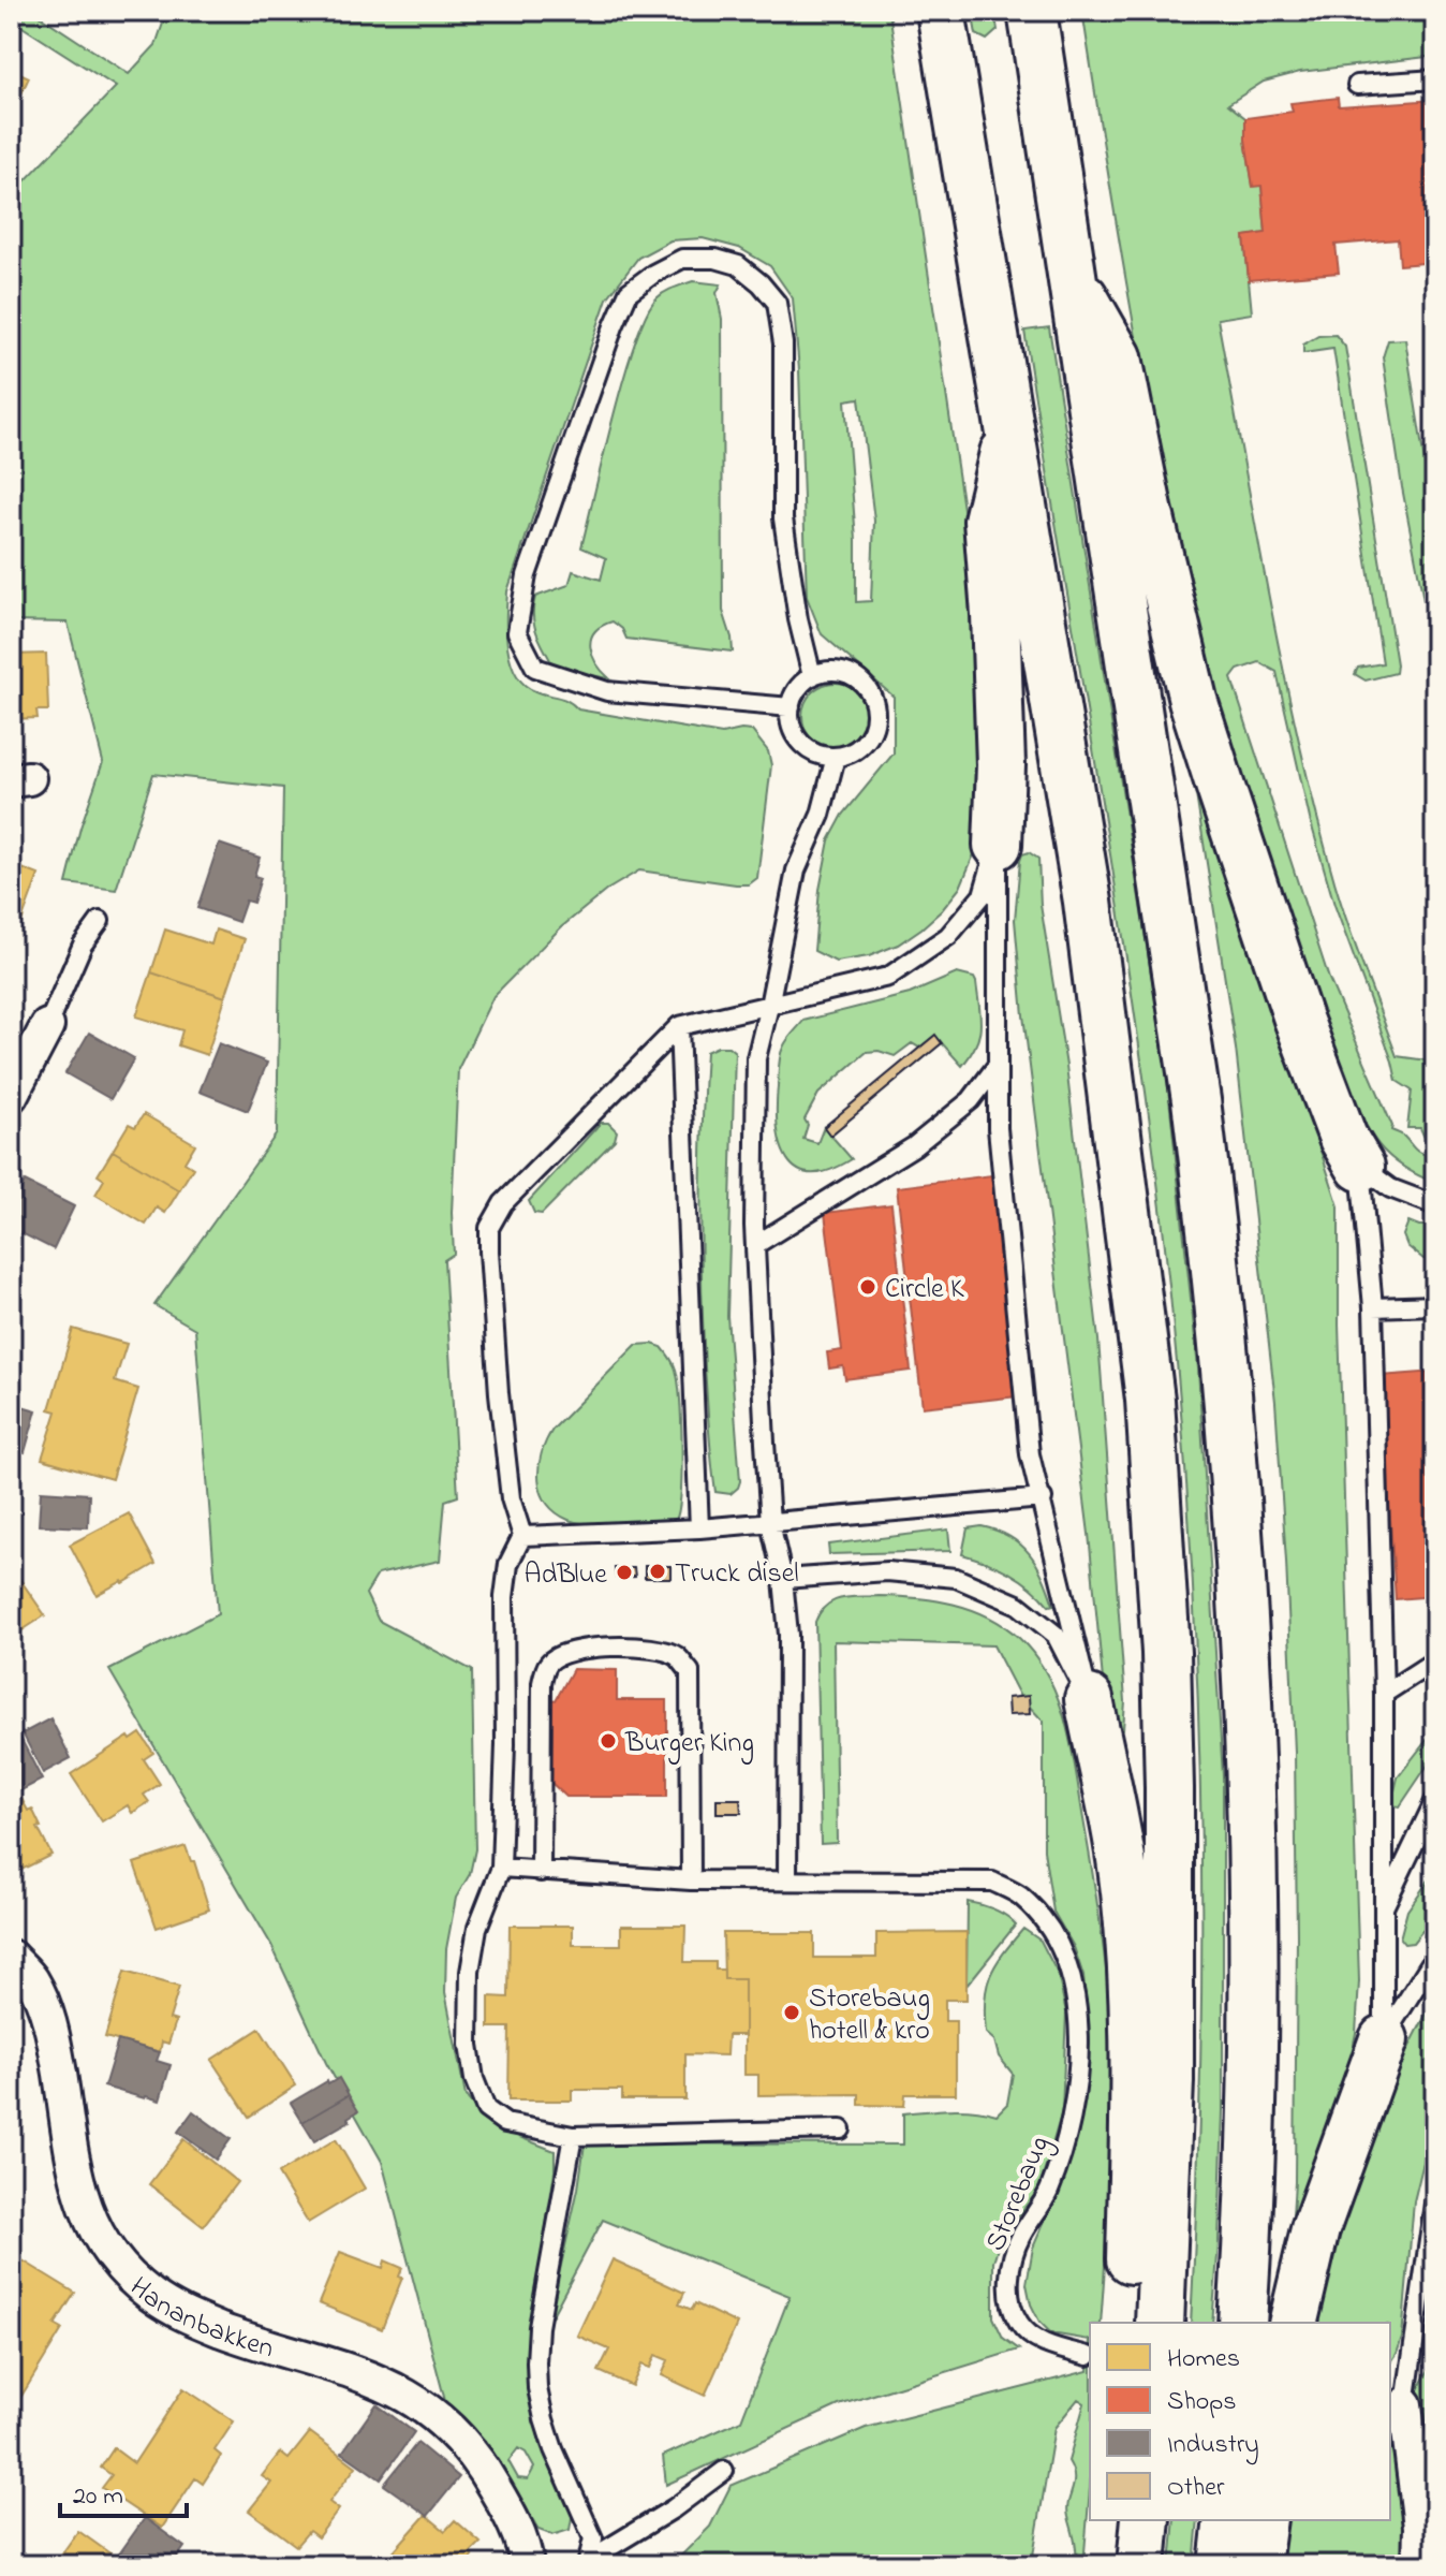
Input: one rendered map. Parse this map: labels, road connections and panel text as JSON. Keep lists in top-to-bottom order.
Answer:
{
  "streets": {
    "street": ["Hananbakken"],
    "lane": ["Storebaug"]
  },
  "places": [
    "Circle K",
    "Truck disel",
    "AdBlue",
    "Burger King",
    "Storebaug hotell & kro"
  ],
  "legend": [
    "Homes",
    "Shops",
    "Industry",
    "Other"
  ],
  "scale_bar": "20 m"
}
